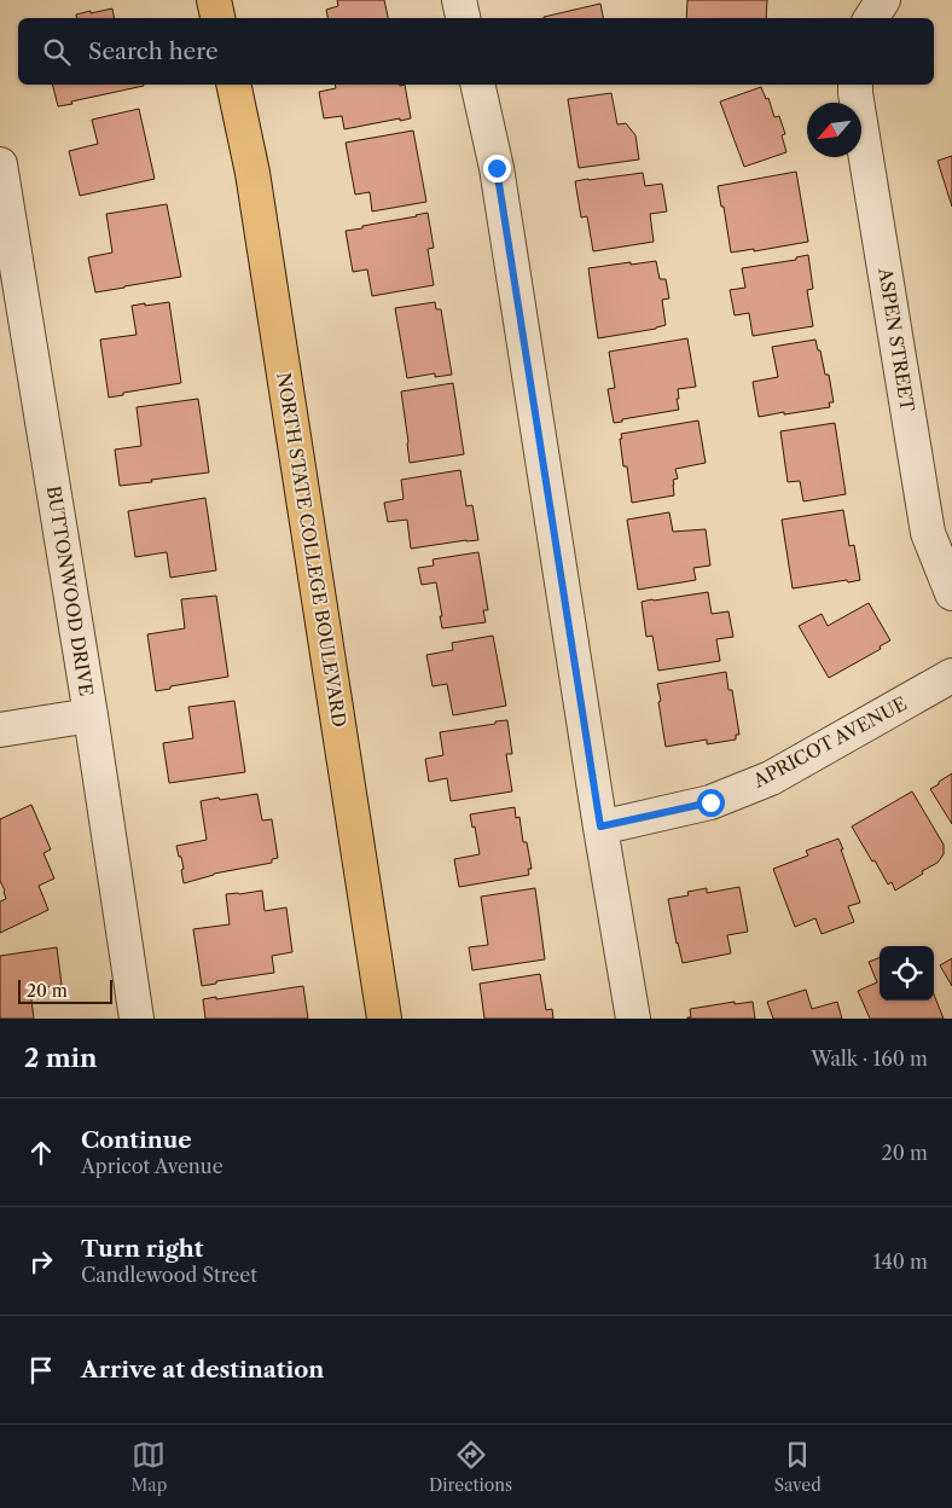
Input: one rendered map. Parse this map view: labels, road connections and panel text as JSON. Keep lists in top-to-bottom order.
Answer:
{
  "streets": {
    "main road": ["NORTH STATE COLLEGE BOULEVARD"],
    "street": ["ASPEN STREET", "BUTTONWOOD DRIVE", "APRICOT AVENUE"]
  },
  "scale_bar": "20 m",
  "north": "bottom left",
  "page": {
    "search": "Search here",
    "scale": "20 m",
    "heading": ["2 min", "Walk · 160 m"],
    "list": [
      ["Continue", "Apricot Avenue", "20 m"],
      ["Turn right", "Candlewood Street", "140 m"],
      "Arrive at destination"
    ],
    "nav": ["Map", "Directions", "Saved"]
  }
}
